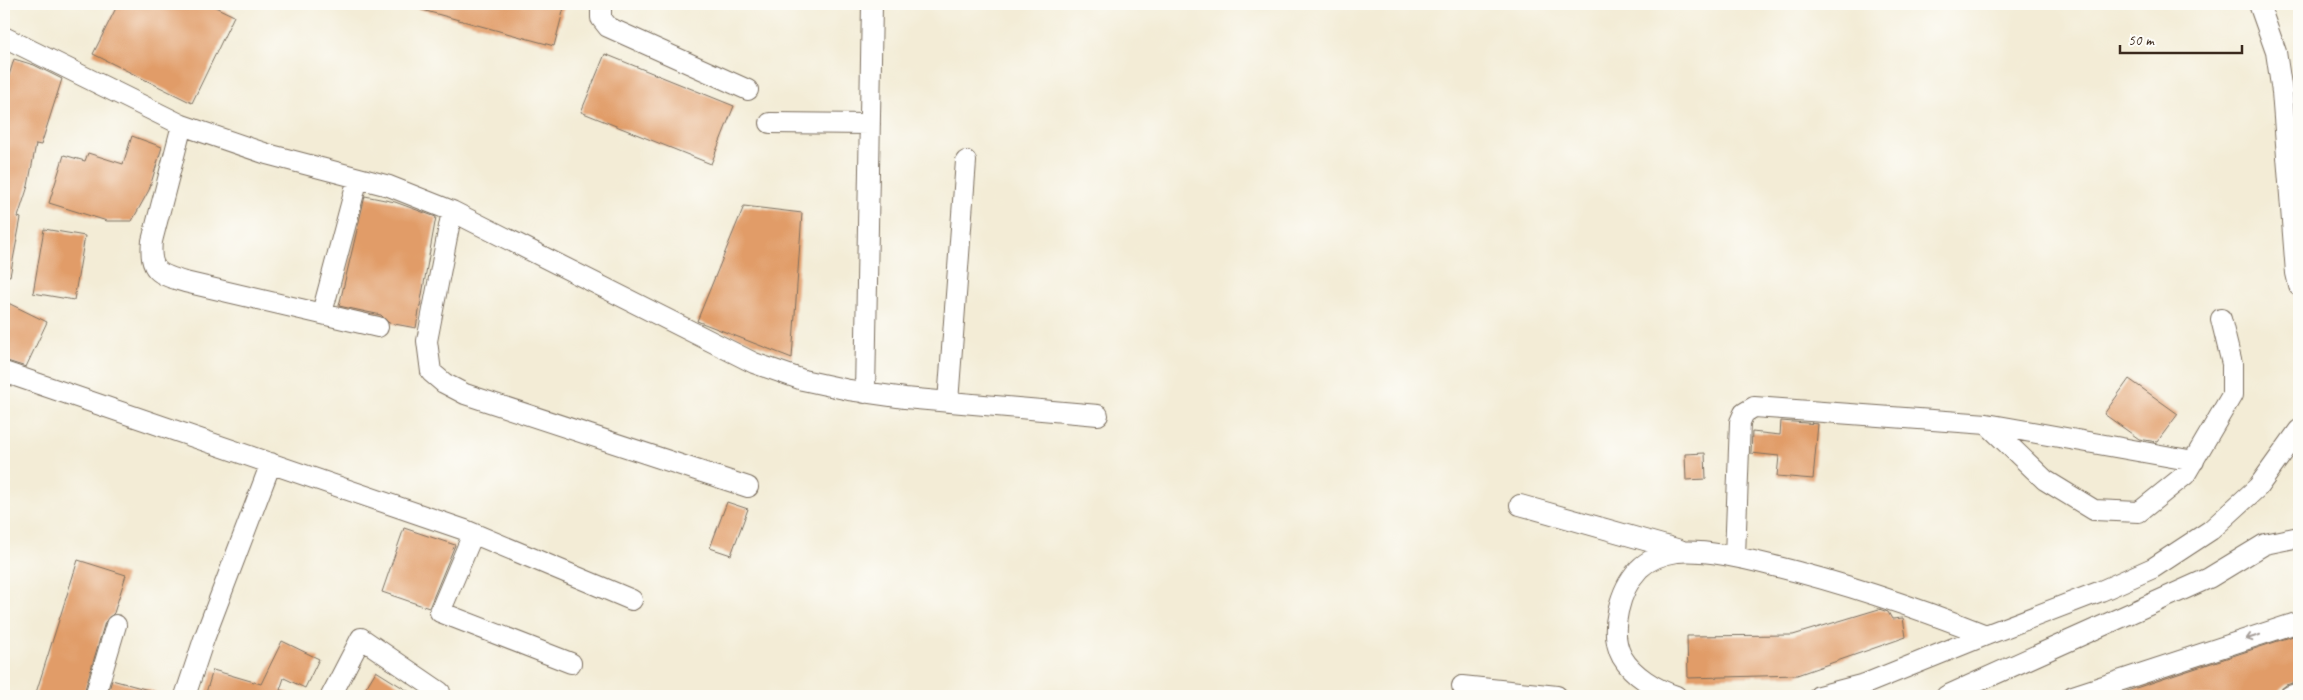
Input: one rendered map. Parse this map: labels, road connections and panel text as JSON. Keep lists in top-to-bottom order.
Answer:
{
  "scale_bar": "50 m"
}
